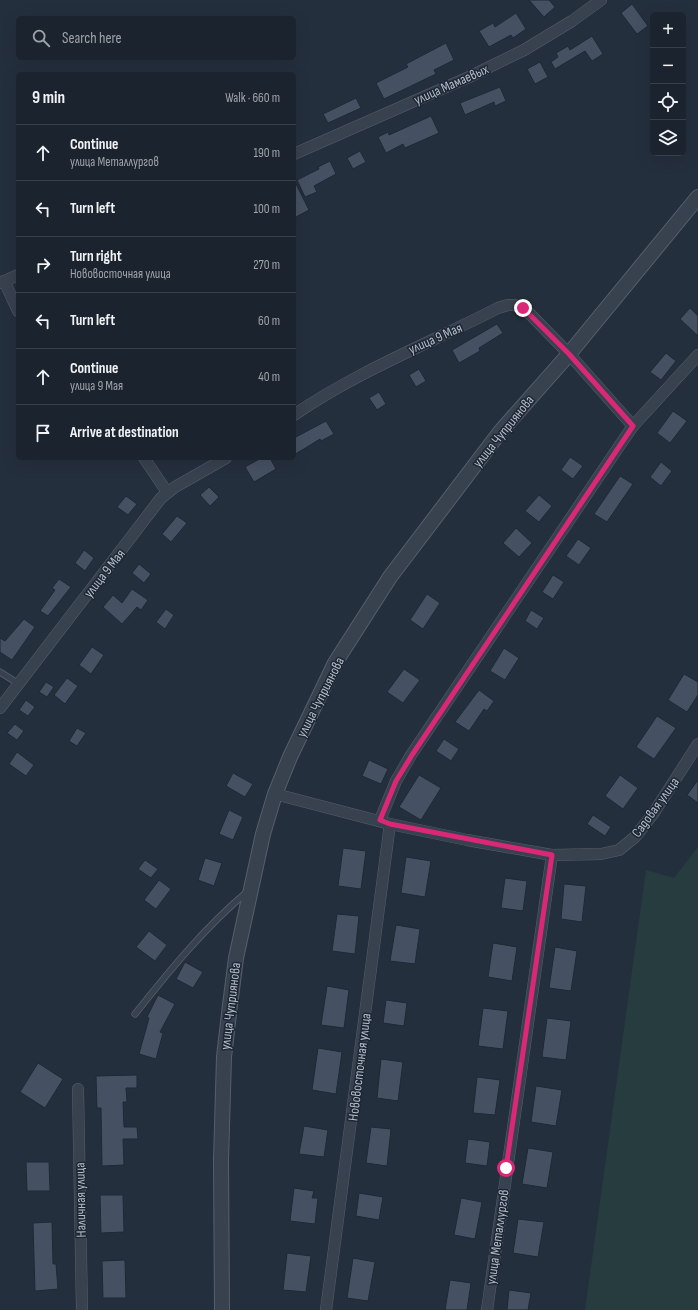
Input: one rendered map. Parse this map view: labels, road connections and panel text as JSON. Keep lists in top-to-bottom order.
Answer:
{
  "streets": {
    "street": [
      "улица Мамаевых",
      "улица 9 Мая",
      "улица Чуприянова",
      "Садовая улица",
      "Нововосточная улица",
      "Наличная улица",
      "улица Металлургов"
    ]
  },
  "crossings": [
    ["улица 9 Мая", "улица Чуприянова"],
    ["улица 9 Мая", "Нововосточная улица"],
    ["улица Чуприянова", "Садовая улица"],
    ["Садовая улица", "Нововосточная улица"],
    ["Садовая улица", "улица Металлургов"]
  ],
  "page": {
    "map_buttons": ["+", "−"],
    "search": "Search here",
    "heading": ["9 min", "Walk · 660 m"],
    "list": [
      ["Continue", "улица Металлургов", "190 m"],
      ["Turn left", "100 m"],
      ["Turn right", "Нововосточная улица", "270 m"],
      ["Turn left", "60 m"],
      ["Continue", "улица 9 Мая", "40 m"],
      "Arrive at destination"
    ]
  }
}
